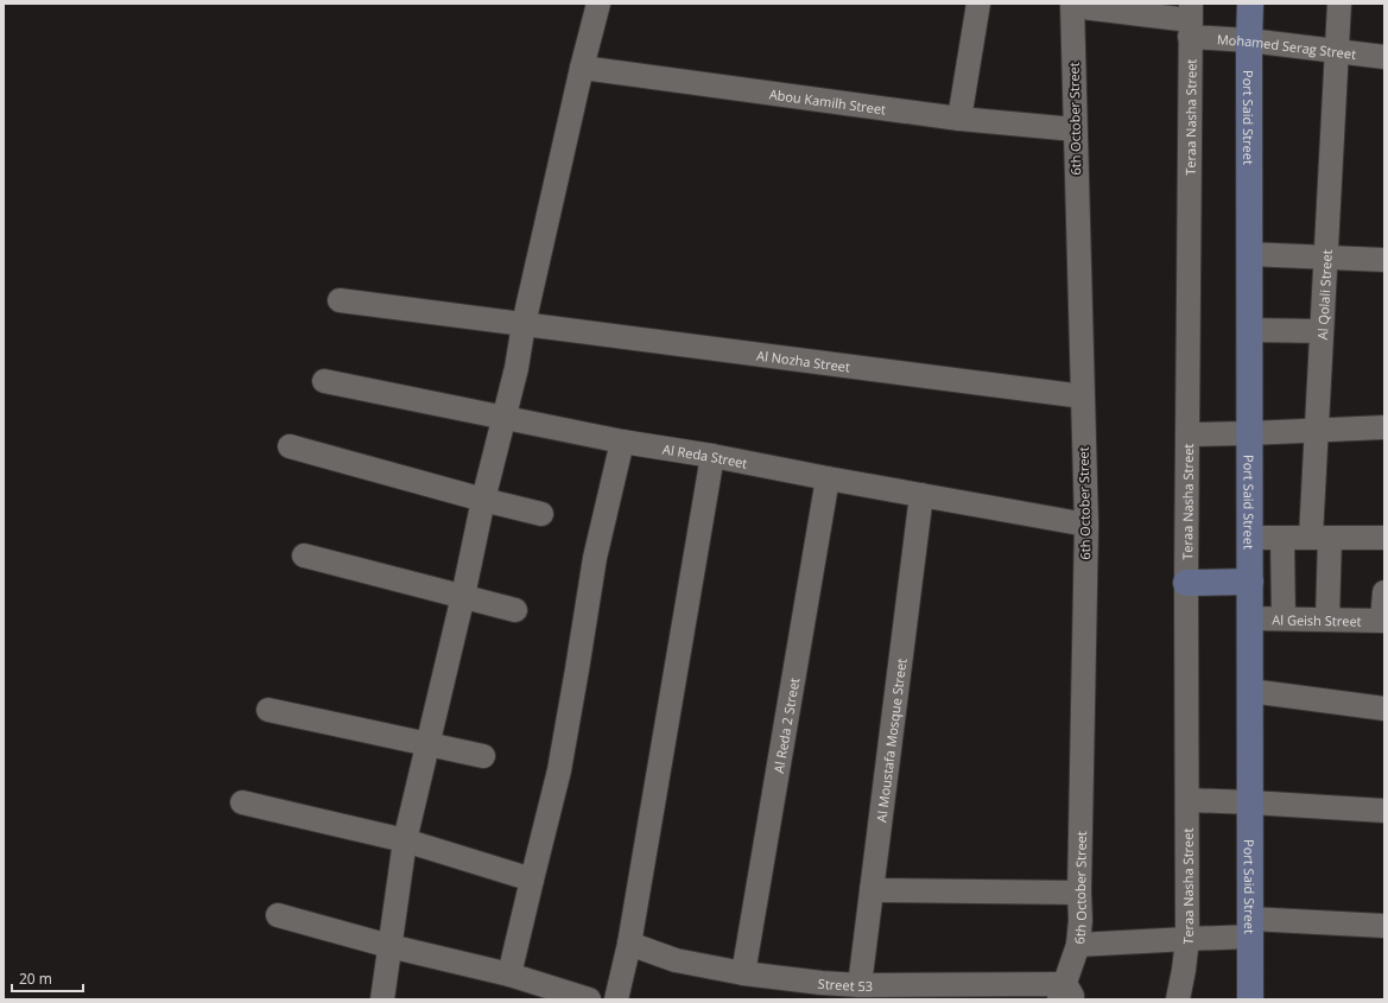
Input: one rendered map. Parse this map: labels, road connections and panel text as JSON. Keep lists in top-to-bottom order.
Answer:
{
  "streets": {
    "street": [
      "Mohamed Serag Street",
      "Abou Kamilh Street",
      "Port Said Street",
      "Teraa Nasha Street",
      "6th October Street",
      "Al Qolali Street",
      "Al Nozha Street",
      "Al Reda Street",
      "Al Geish Street",
      "Al Reda 2 Street",
      "Al Moustafa Mosque Street",
      "Street 53"
    ]
  },
  "crossings": [
    ["Mohamed Serag Street", "Port Said Street"],
    ["Mohamed Serag Street", "Teraa Nasha Street"],
    ["Mohamed Serag Street", "6th October Street"],
    ["Mohamed Serag Street", "Al Qolali Street"],
    ["Abou Kamilh Street", "6th October Street"],
    ["Port Said Street", "Al Geish Street"],
    ["6th October Street", "Al Nozha Street"],
    ["6th October Street", "Al Reda Street"],
    ["6th October Street", "Street 53"],
    ["Al Qolali Street", "Al Geish Street"],
    ["Al Reda Street", "Al Reda 2 Street"],
    ["Al Reda Street", "Al Moustafa Mosque Street"],
    ["Al Reda 2 Street", "Street 53"],
    ["Al Moustafa Mosque Street", "Street 53"]
  ],
  "scale_bar": "20 m"
}
